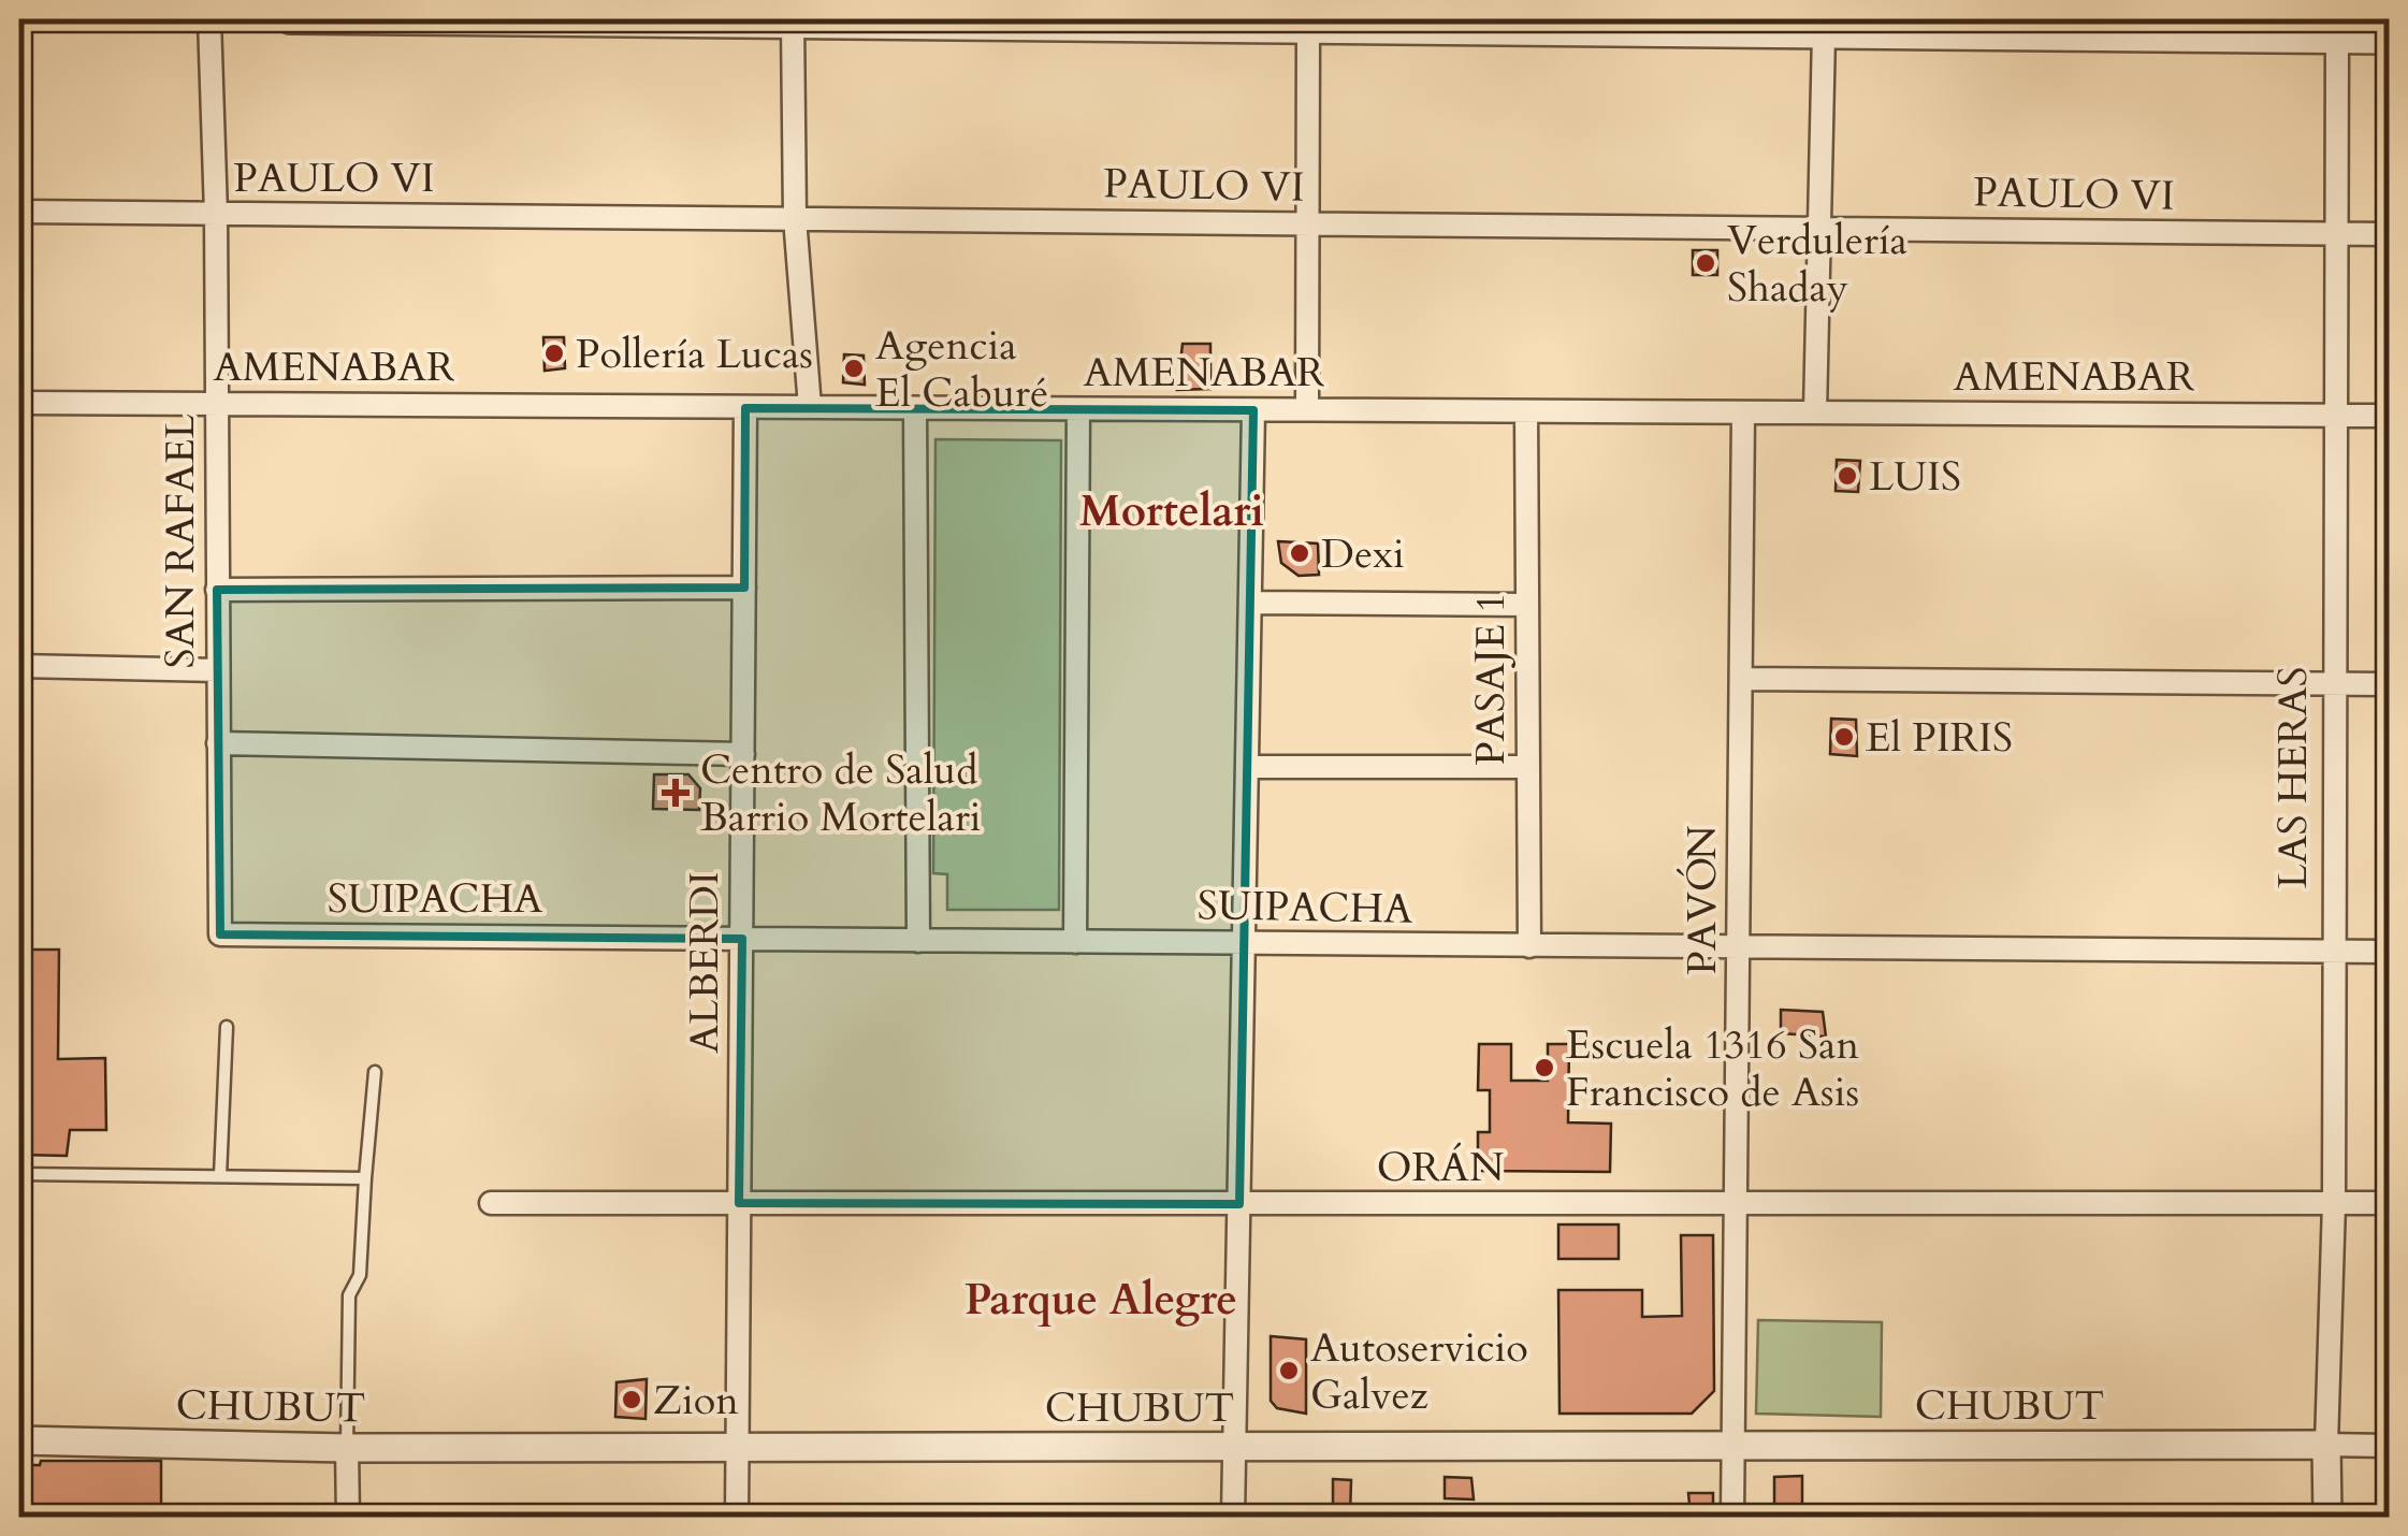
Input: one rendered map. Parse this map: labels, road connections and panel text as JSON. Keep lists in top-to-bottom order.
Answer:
{
  "streets": {
    "street": [
      "PAULO VI",
      "AMENABAR",
      "SAN RAFAEL",
      "PASAJE 1",
      "LAS HERAS",
      "SUIPACHA",
      "PAVÓN",
      "ALBERDI",
      "ORÁN",
      "CHUBUT"
    ]
  },
  "crossings": [
    ["PAULO VI", "SAN RAFAEL"],
    ["PAULO VI", "LAS HERAS"],
    ["AMENABAR", "SAN RAFAEL"],
    ["AMENABAR", "PASAJE 1"],
    ["AMENABAR", "LAS HERAS"],
    ["AMENABAR", "PAVÓN"],
    ["AMENABAR", "ALBERDI"],
    ["SAN RAFAEL", "SUIPACHA"],
    ["PASAJE 1", "SUIPACHA"],
    ["LAS HERAS", "SUIPACHA"],
    ["LAS HERAS", "ORÁN"],
    ["LAS HERAS", "CHUBUT"],
    ["SUIPACHA", "PAVÓN"],
    ["SUIPACHA", "ALBERDI"],
    ["PAVÓN", "ORÁN"],
    ["PAVÓN", "CHUBUT"],
    ["ALBERDI", "ORÁN"],
    ["ALBERDI", "CHUBUT"]
  ],
  "districts": ["Mortelari", "Parque Alegre"],
  "places": {
    "other": [
      "Verdulería Shaday",
      "Pollería Lucas",
      "Agencia El Caburé",
      "LUIS",
      "Dexi",
      "El PIRIS",
      "Escuela 1316 San Francisco de Asis",
      "Autoservicio Galvez",
      "Zion"
    ],
    "health": ["Centro de Salud Barrio Mortelari"]
  }
}
